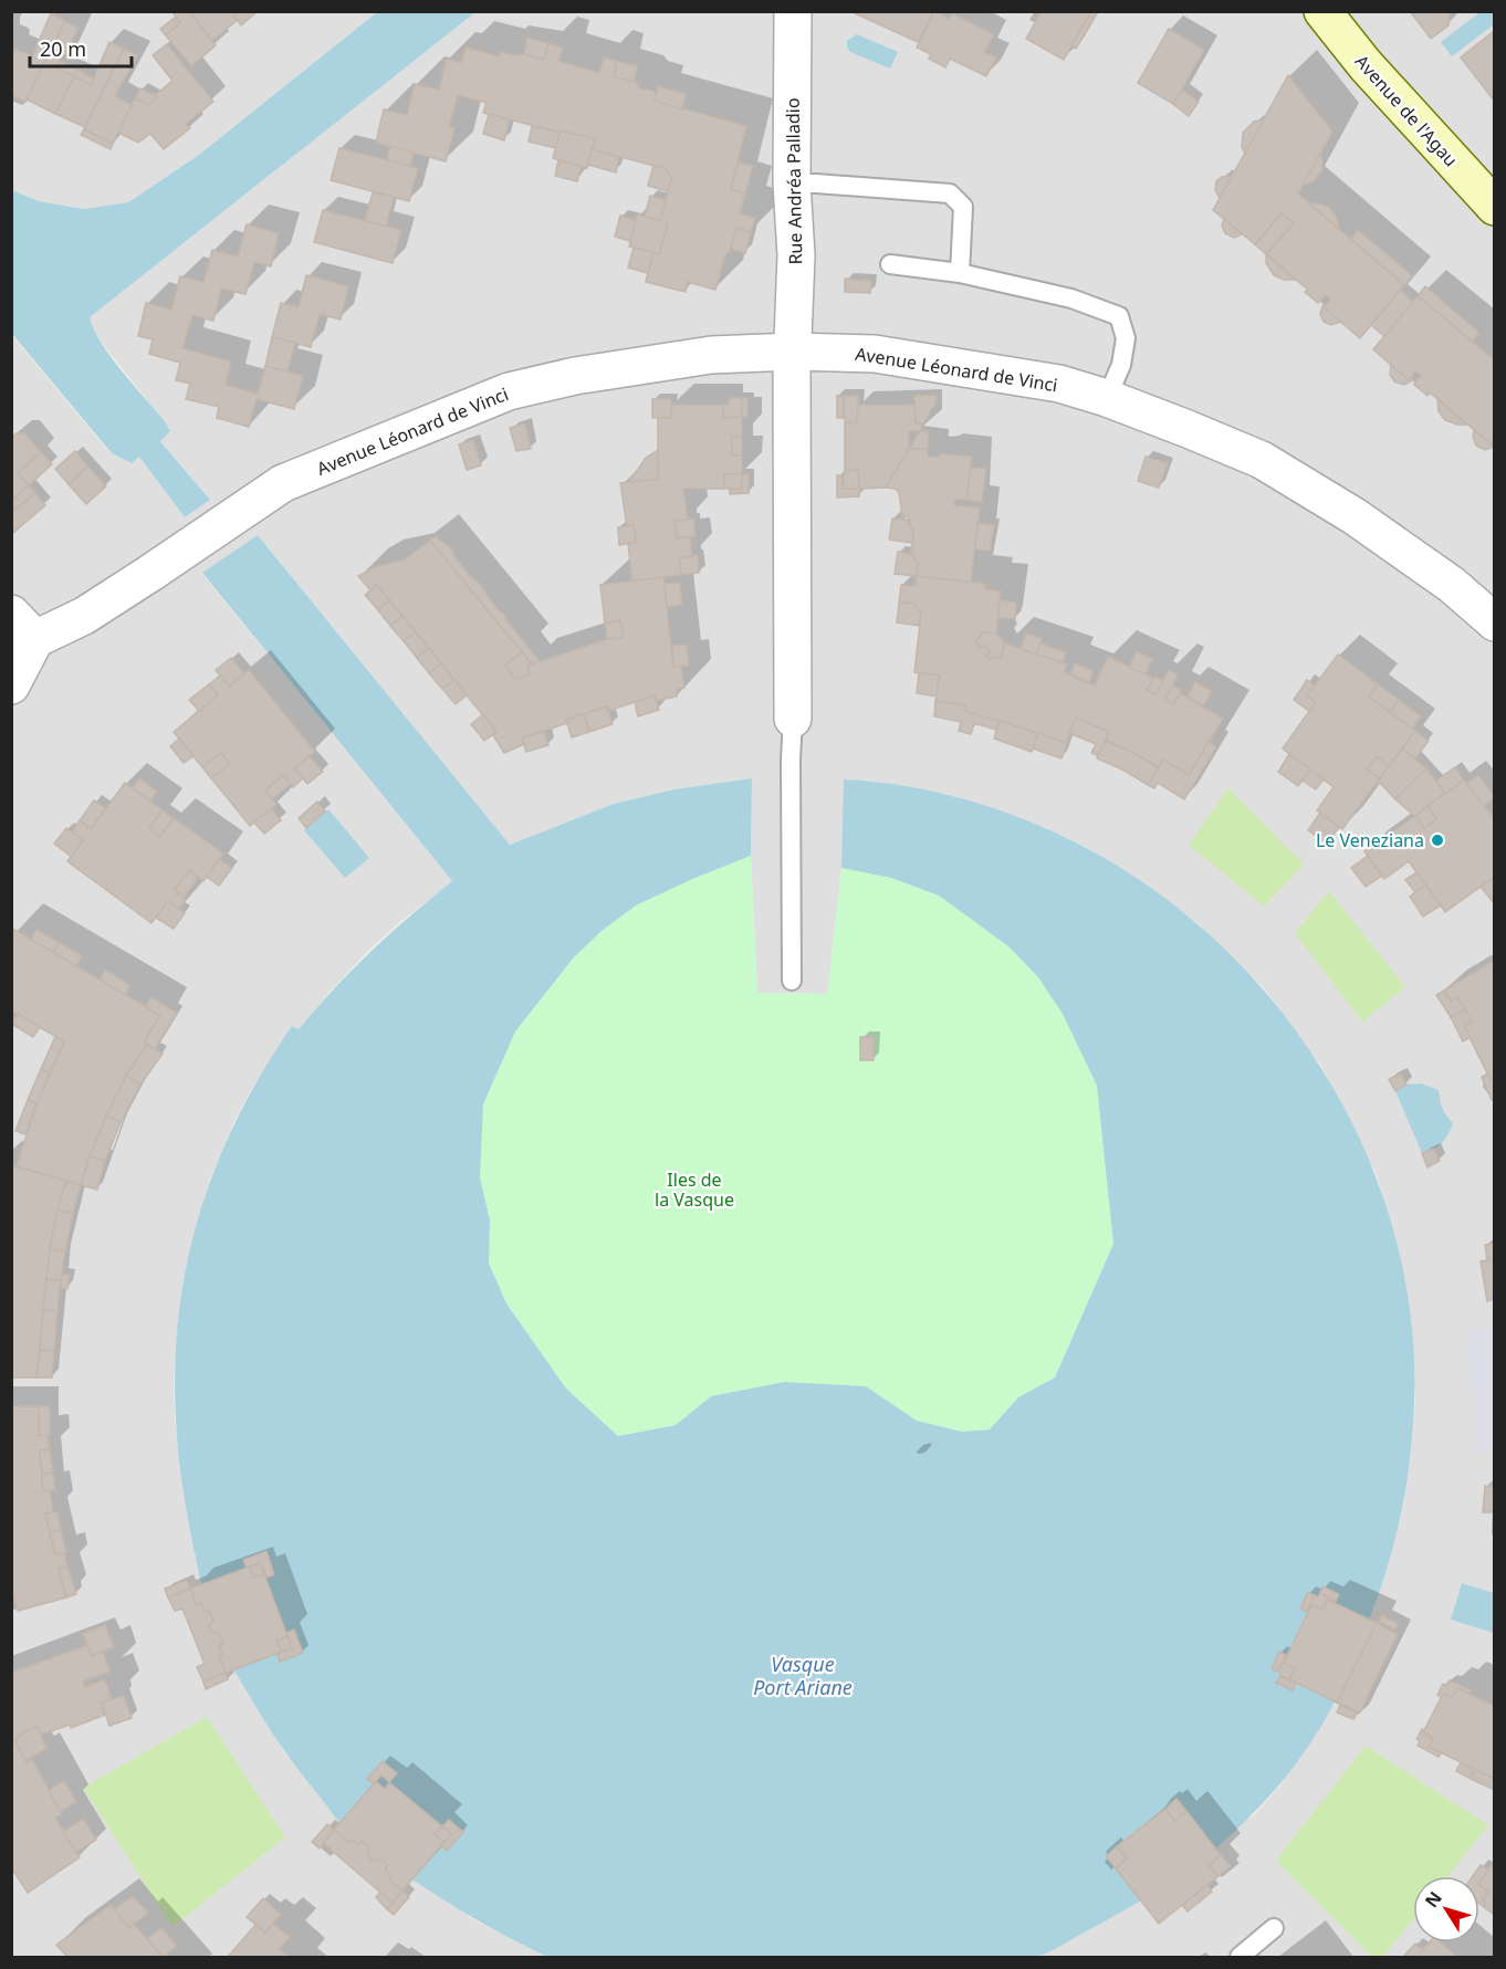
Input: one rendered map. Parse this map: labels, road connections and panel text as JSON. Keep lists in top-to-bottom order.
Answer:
{
  "streets": {
    "street": ["Avenue de l'Agau", "Rue Andréa Palladio", "Avenue Léonard de Vinci"]
  },
  "crossings": [
    ["Rue Andréa Palladio", "Avenue Léonard de Vinci"]
  ],
  "water": ["Vasque Port Ariane"],
  "parks": ["Iles de la Vasque"],
  "places": ["Le Veneziana"],
  "scale_bar": "20 m",
  "north": "top left"
}
